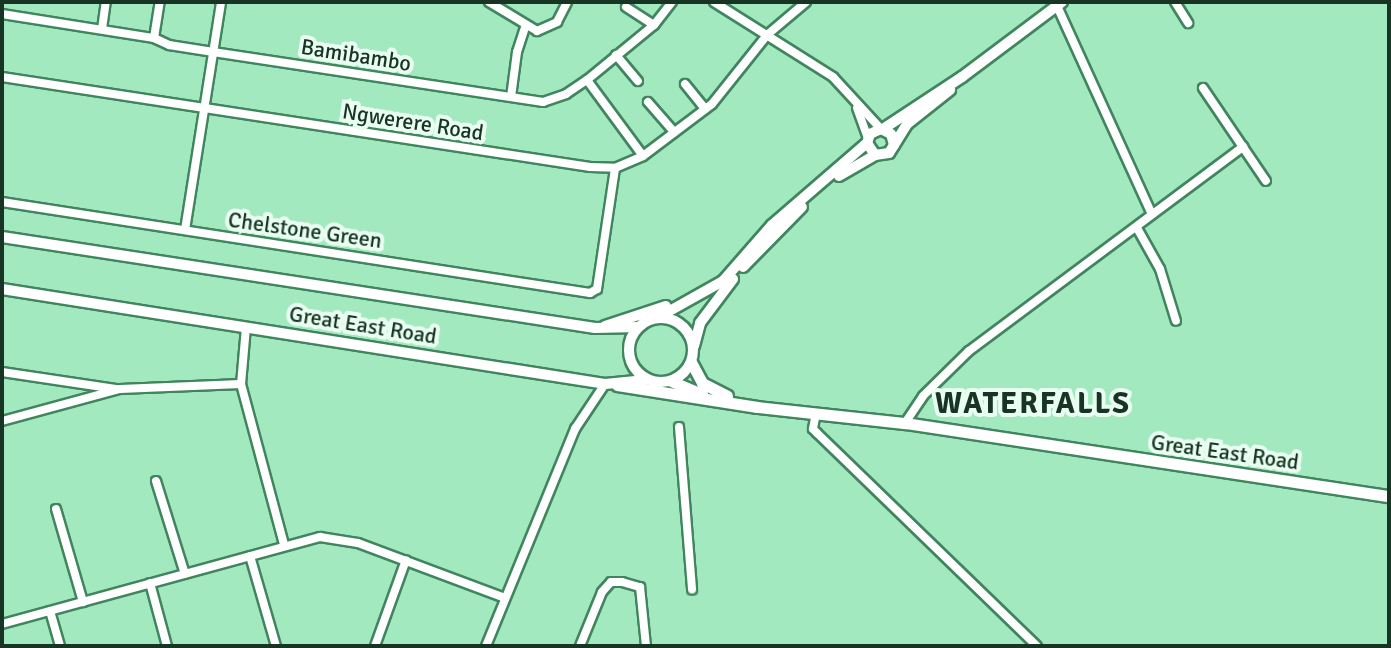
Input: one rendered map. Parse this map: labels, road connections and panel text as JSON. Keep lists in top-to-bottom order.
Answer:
{
  "streets": {
    "highway": ["Great East Road"],
    "street": ["Bamibambo", "Ngwerere Road", "Chelstone Green"]
  },
  "crossings": [
    ["Ngwerere Road", "Chelstone Green"]
  ],
  "districts": ["WATERFALLS"]
}
